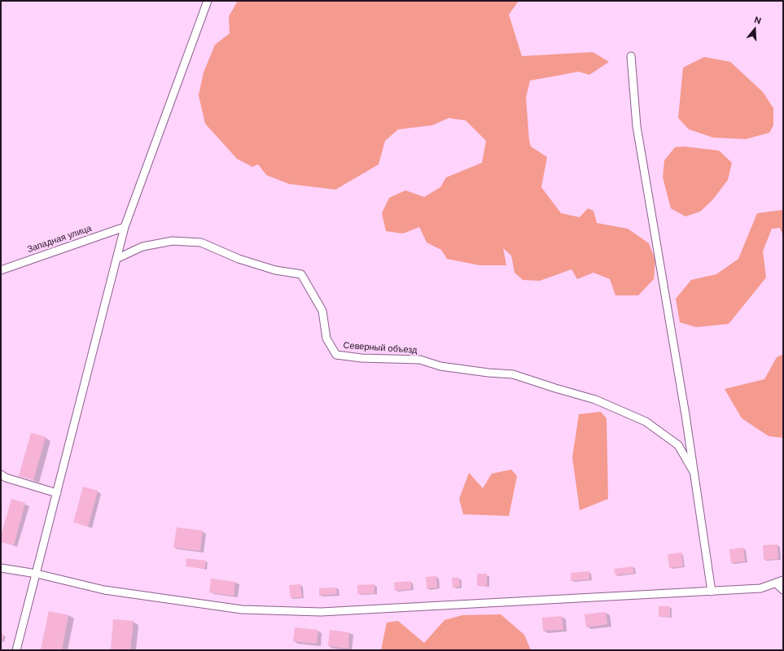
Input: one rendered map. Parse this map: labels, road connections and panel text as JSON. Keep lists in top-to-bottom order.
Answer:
{
  "streets": {
    "street": ["Западная улица", "Северный объезд"]
  },
  "north": "top"
}
